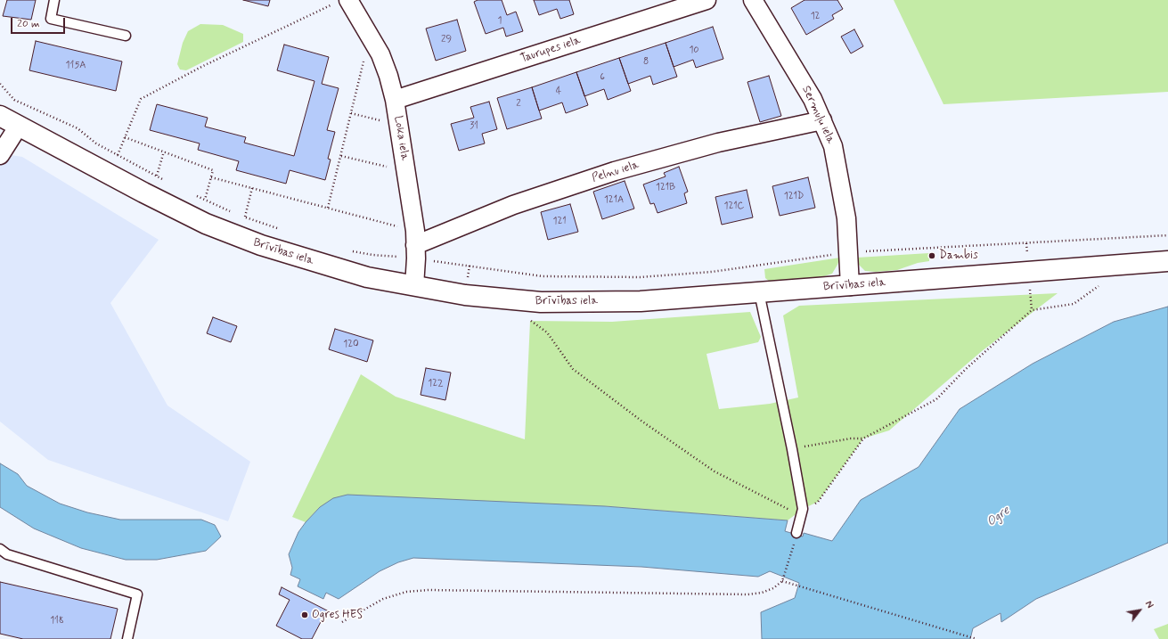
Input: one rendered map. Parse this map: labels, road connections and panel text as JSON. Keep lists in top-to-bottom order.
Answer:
{
  "streets": {
    "main road": ["Brīvības iela"],
    "street": [
      "Taurupes iela",
      "Sermuļu iela",
      "Loka iela",
      "Pelnu iela"
    ]
  },
  "crossings": [
    ["Taurupes iela", "Loka iela"],
    ["Sermuļu iela", "Pelnu iela"],
    ["Sermuļu iela", "Brīvības iela"],
    ["Loka iela", "Pelnu iela"],
    ["Loka iela", "Brīvības iela"]
  ],
  "water": ["Ogre"],
  "places": ["Dambis", "Ogres HES"],
  "house_numbers": [
    "12",
    "1",
    "29",
    "10",
    "8",
    "115A",
    "6",
    "4",
    "2",
    "31",
    "121B",
    "121D",
    "121A",
    "121C",
    "121",
    "120",
    "122",
    "118"
  ],
  "scale_bar": "20 m",
  "north": "top right"
}
